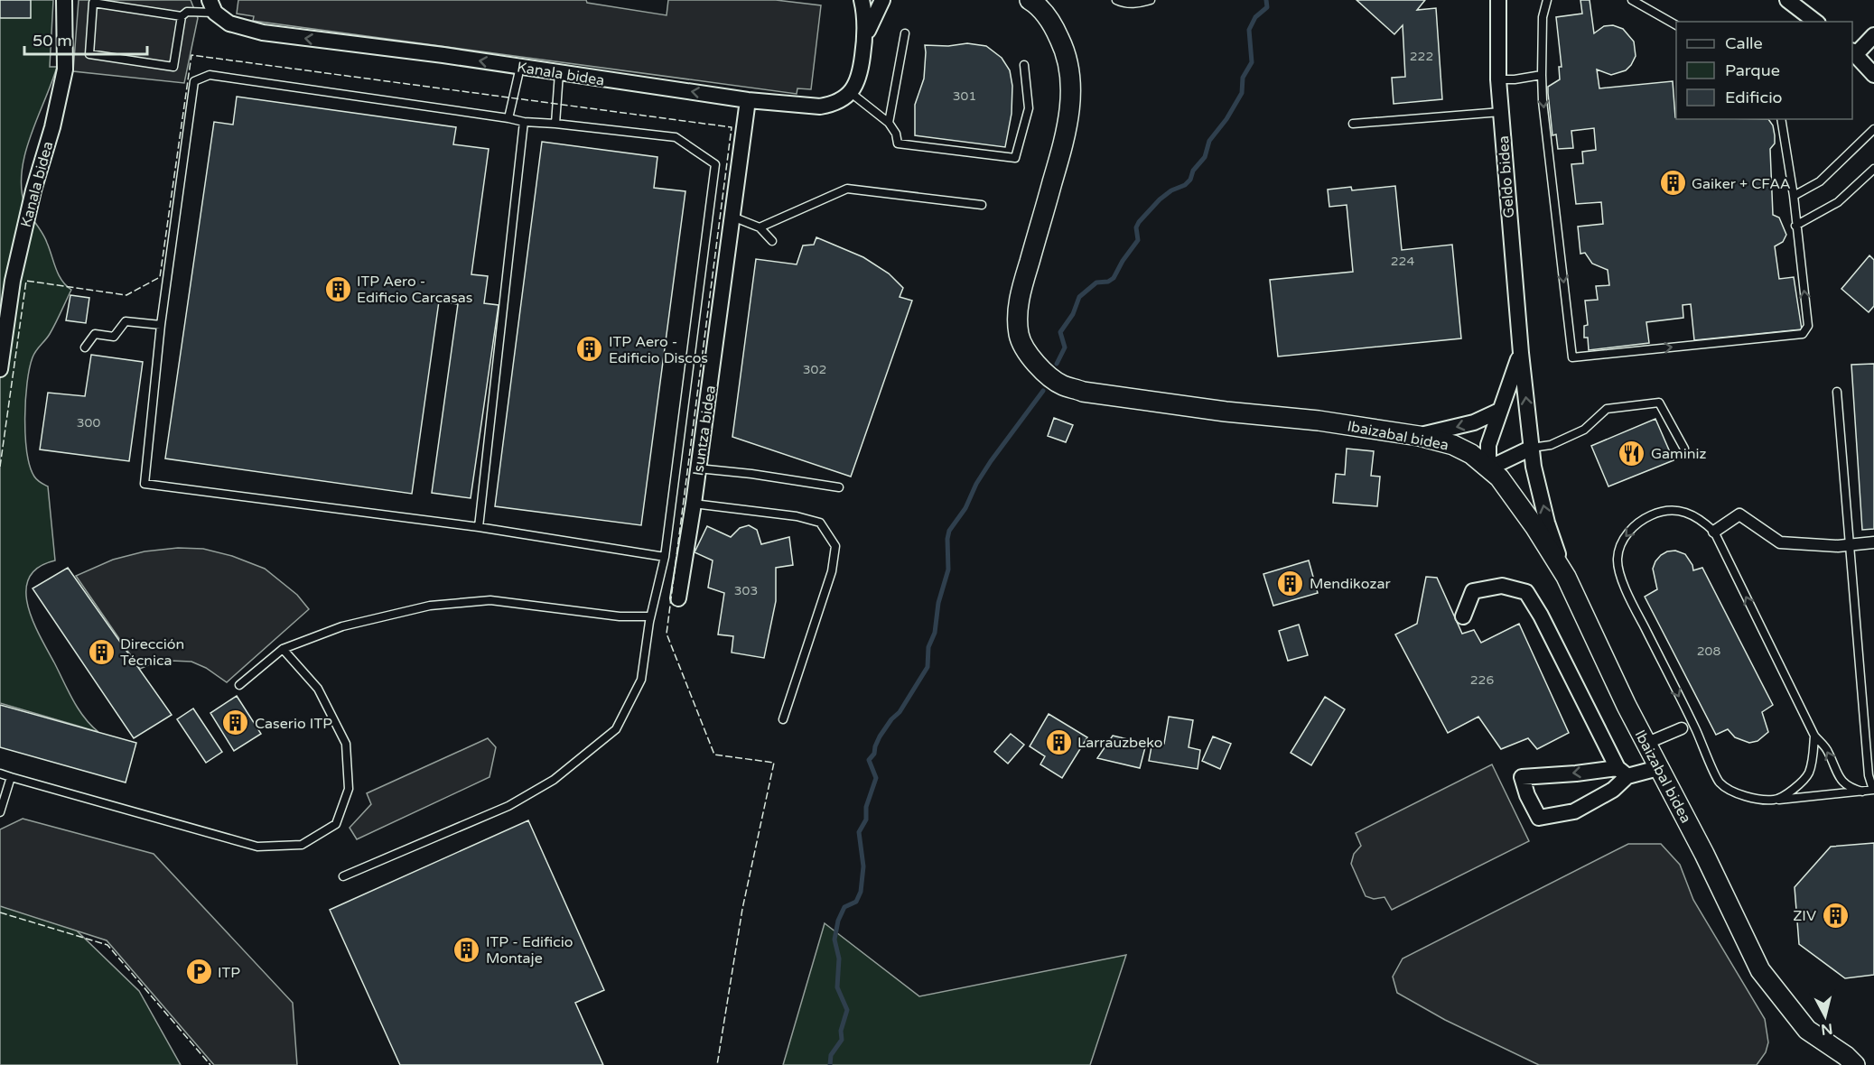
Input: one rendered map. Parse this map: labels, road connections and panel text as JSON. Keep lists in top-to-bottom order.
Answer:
{
  "streets": {
    "street": [
      "Kanala bidea",
      "Geldo bidea",
      "Isuntza bidea",
      "Ibaizabal bidea"
    ]
  },
  "crossings": [
    ["Kanala bidea", "Isuntza bidea"],
    ["Geldo bidea", "Ibaizabal bidea"]
  ],
  "one_way": ["Kanala bidea", "Geldo bidea"],
  "places": {
    "building": [
      "Gaiker + CFAA",
      "ITP Aero - Edificio Carcasas",
      "ITP Aero - Edificio Discos",
      "Mendikozar",
      "Dirección Técnica",
      "Caserio ITP",
      "Larrauzbeko",
      "ZIV",
      "ITP - Edificio Montaje"
    ],
    "restaurant": ["Gaminiz"],
    "parking": ["ITP"]
  },
  "house_numbers": [
    "222",
    "301",
    "224",
    "302",
    "300",
    "303",
    "208",
    "226"
  ],
  "legend": ["Calle", "Parque", "Edificio"],
  "scale_bar": "50 m",
  "north": "bottom"
}
